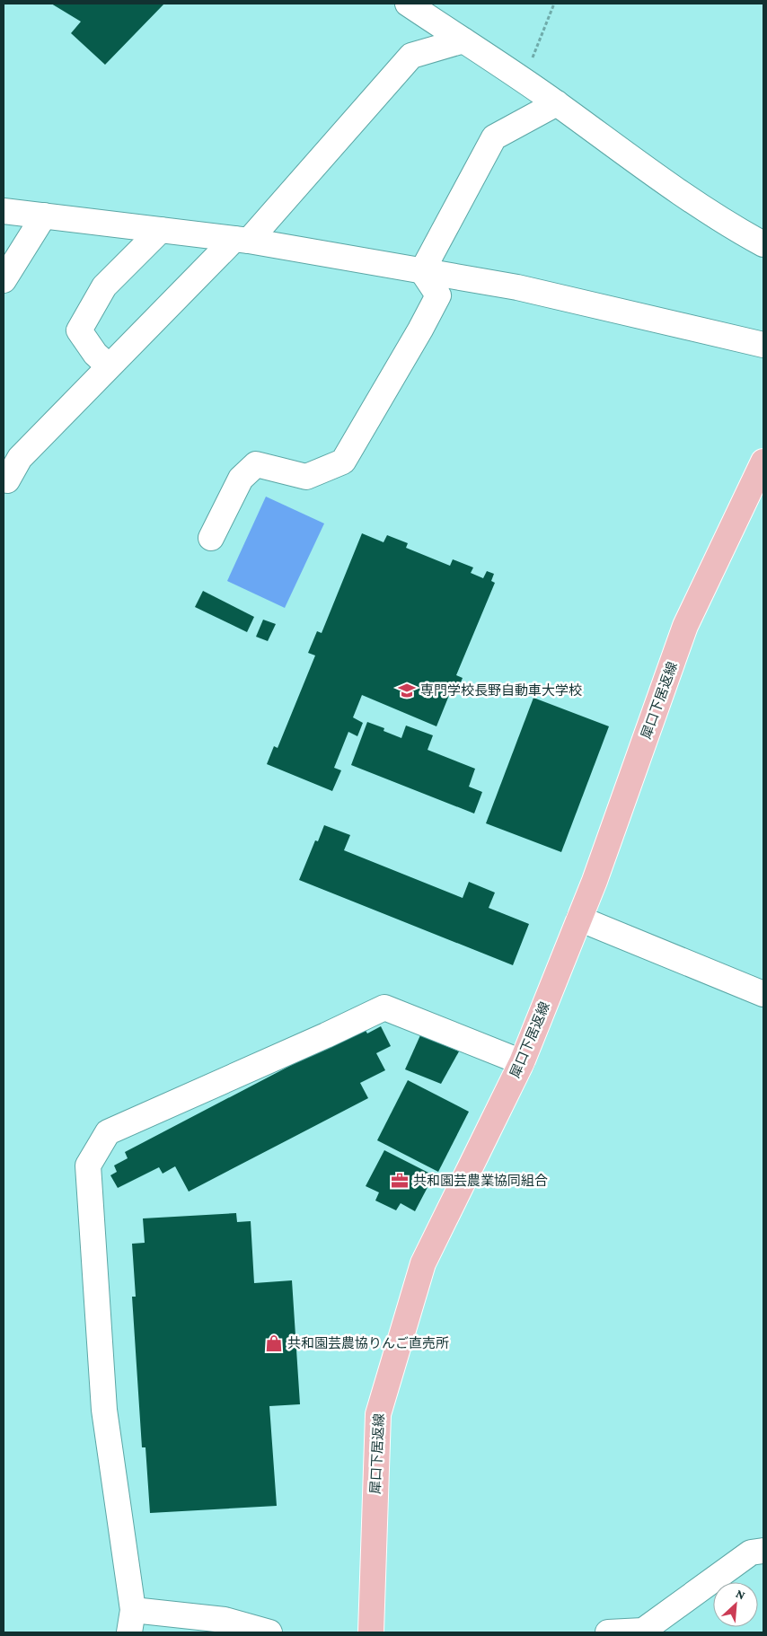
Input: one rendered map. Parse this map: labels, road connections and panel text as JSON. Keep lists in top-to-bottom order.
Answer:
{
  "streets": {
    "main road": ["犀口下居返線"]
  },
  "places": {
    "school or university": ["専門学校長野自動車大学校"],
    "office": ["共和園芸農業協同組合"],
    "shop": ["共和園芸農協りんご直売所"]
  },
  "north": "top right"
}
